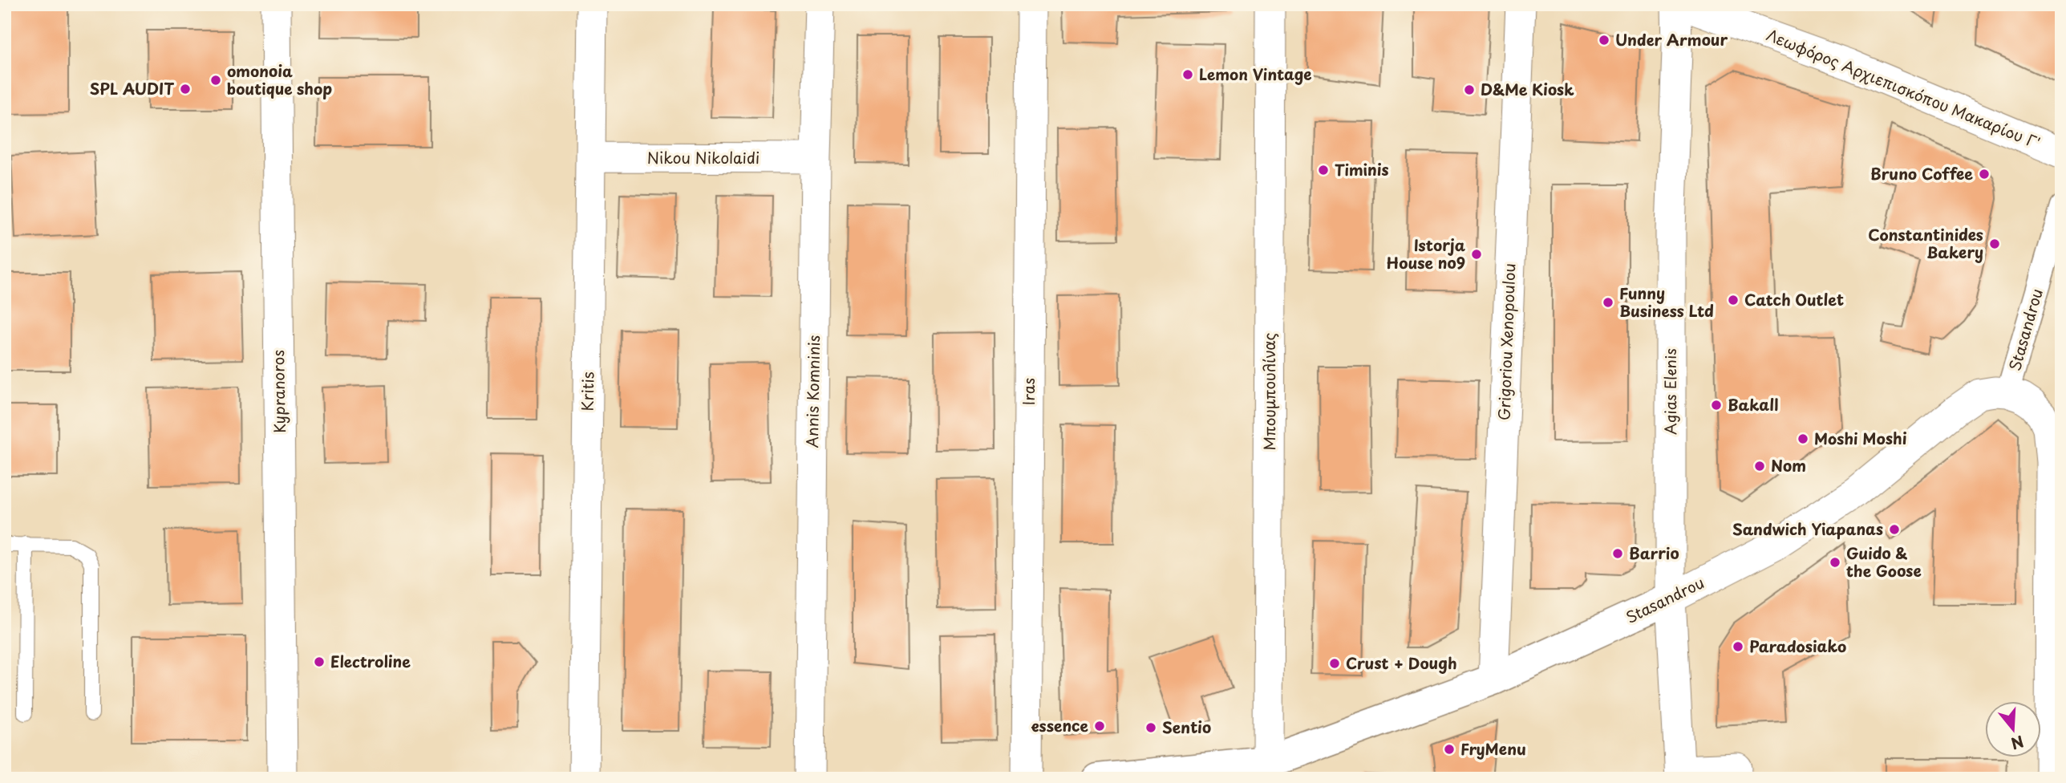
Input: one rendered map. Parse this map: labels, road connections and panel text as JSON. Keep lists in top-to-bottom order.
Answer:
{
  "streets": {
    "street": [
      "Λεωφόρος Αρχιεπισκόπου Μακαρίου Γ'",
      "Nikou Nikolaidi",
      "Stasandrou",
      "Grigoriou Xenopoulou",
      "Kypranoros",
      "Kritis",
      "Annis Komninis",
      "Iras",
      "Μπουμπουλίνας",
      "Agias Elenis"
    ]
  },
  "crossings": [
    ["Nikou Nikolaidi", "Kritis"],
    ["Nikou Nikolaidi", "Annis Komninis"],
    ["Stasandrou", "Grigoriou Xenopoulou"],
    ["Stasandrou", "Μπουμπουλίνας"],
    ["Stasandrou", "Agias Elenis"]
  ],
  "places": [
    "Under Armour",
    "Lemon Vintage",
    "omonoia boutique shop",
    "SPL AUDIT",
    "D&Me Kiosk",
    "Timinis",
    "Bruno Coffee",
    "Constantinides Bakery",
    "Istorja House no9",
    "Catch Outlet",
    "Funny Business Ltd",
    "Bakall",
    "Moshi Moshi",
    "Nom",
    "Sandwich Yiapanas",
    "Barrio",
    "Guido & the Goose",
    "Paradosiako",
    "Electroline",
    "Crust + Dough",
    "essence",
    "Sentio",
    "FryMenu"
  ],
  "north": "bottom"
}
